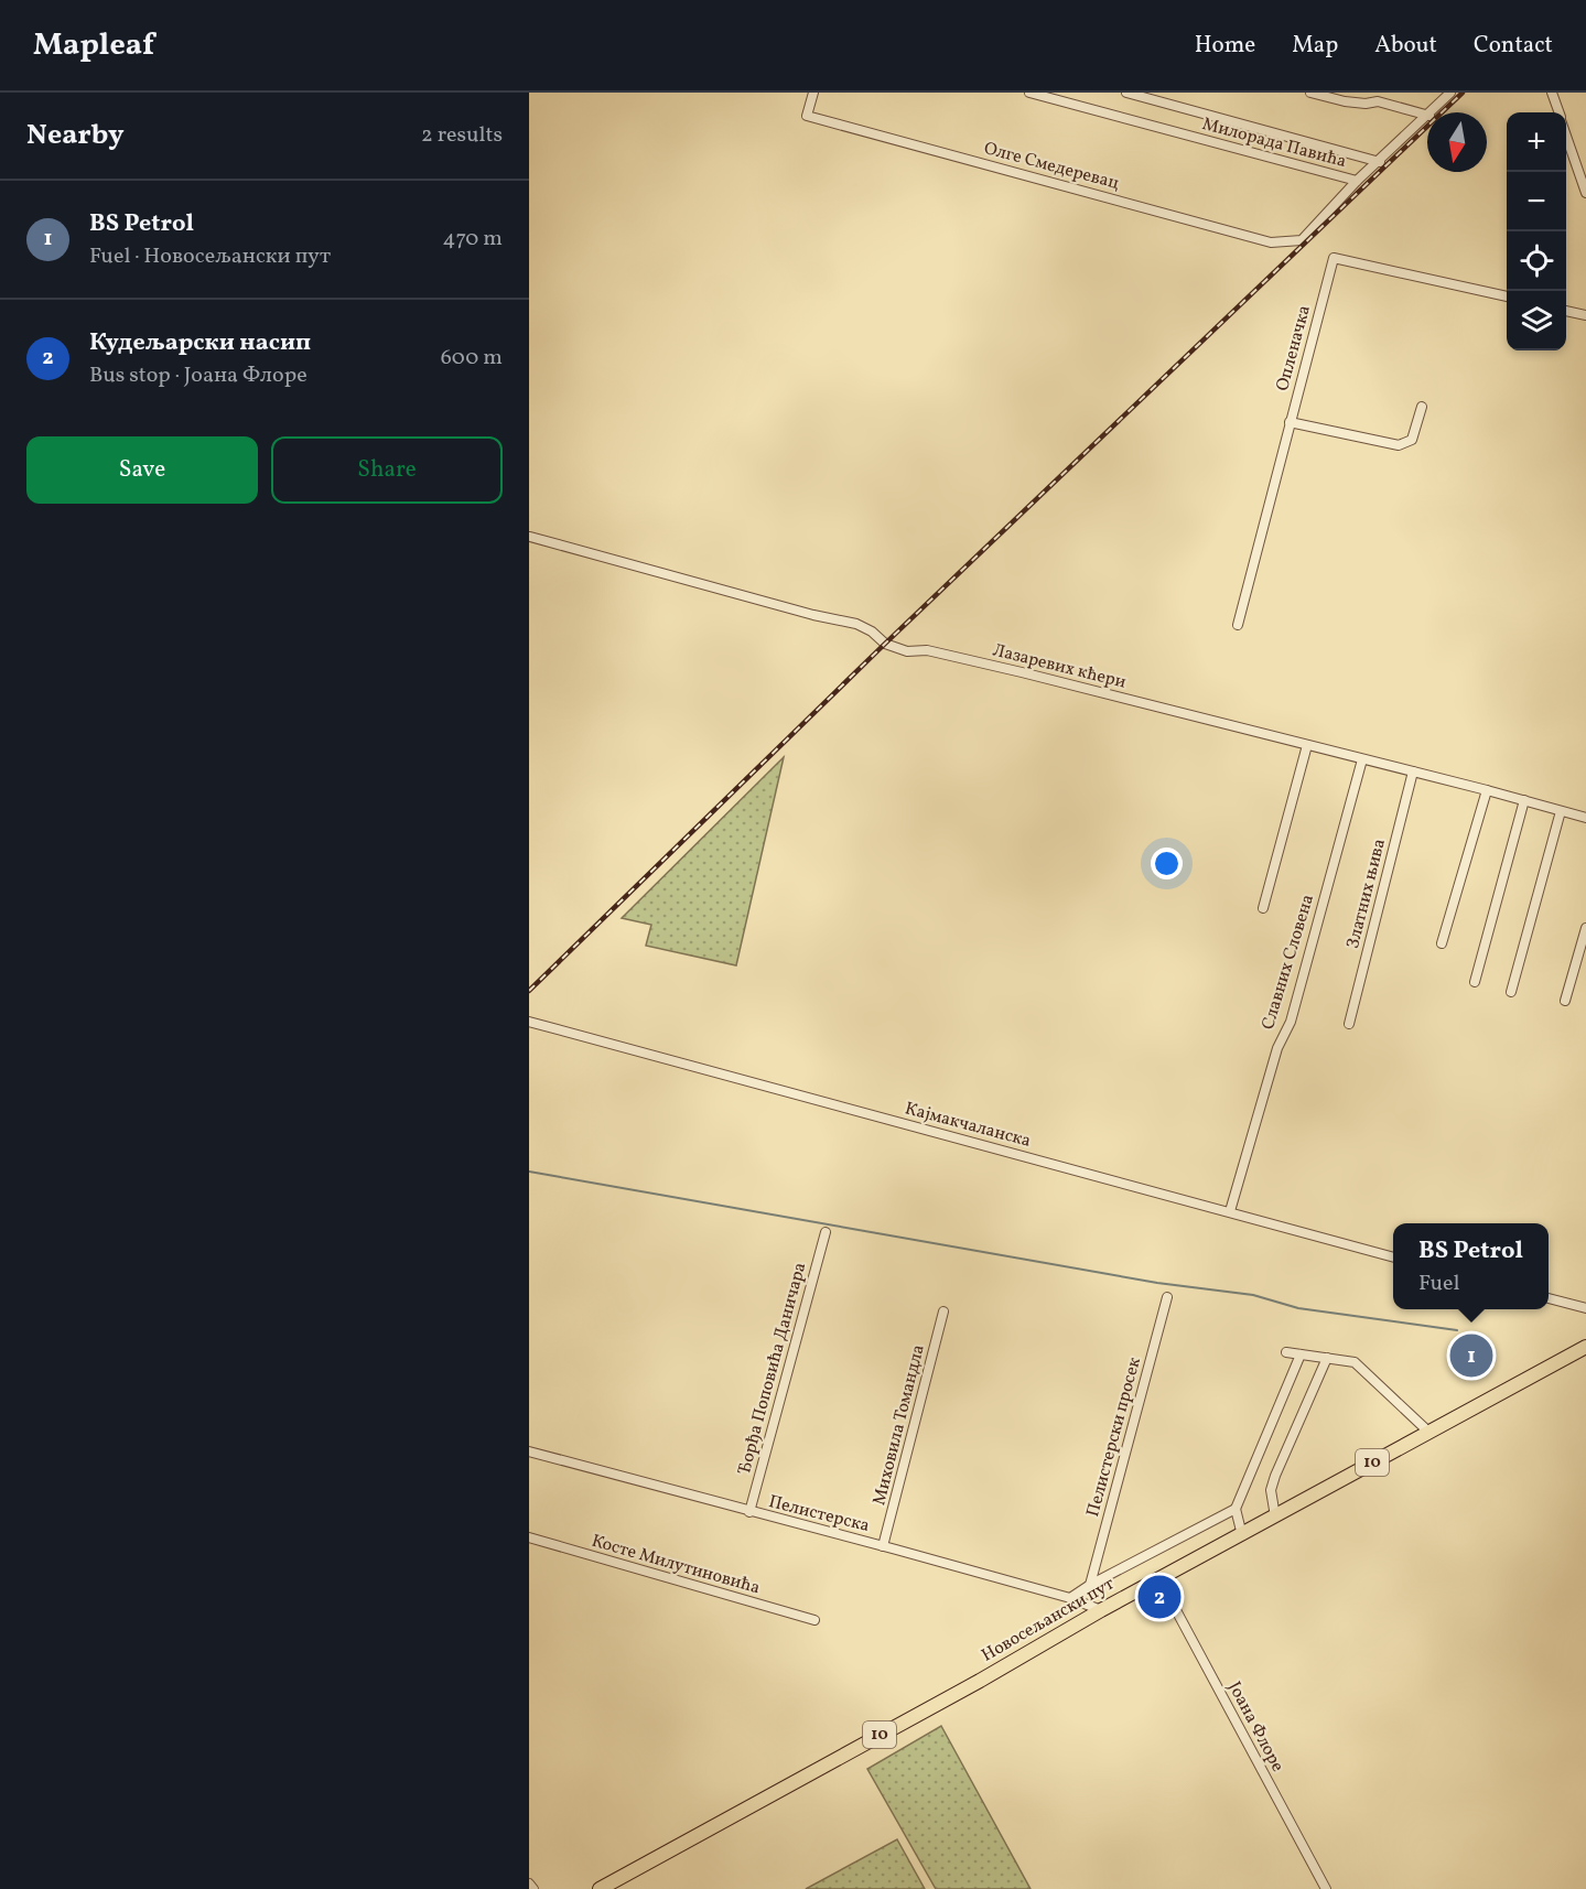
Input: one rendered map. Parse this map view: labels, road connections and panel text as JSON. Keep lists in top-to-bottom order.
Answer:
{
  "streets": {
    "main road": ["10", "Новосељански пут"],
    "street": [
      "Милорада Павића",
      "Олге Смедеревац",
      "Опленачка",
      "Лазаревих кћери",
      "Златних њива",
      "Славних Словена",
      "Кајмакчаланска",
      "Ђорђа Поповића Даничара",
      "Миховила Томандла",
      "Пелистерски просек",
      "Пелистерска",
      "Косте Милутиновића",
      "Јоана Флоре"
    ]
  },
  "crossings": [
    ["Милорада Павића", "Олге Смедеревац"],
    ["Лазаревих кћери", "Златних њива"],
    ["Лазаревих кћери", "Славних Словена"],
    ["Славних Словена", "Кајмакчаланска"],
    ["Ђорђа Поповића Даничара", "Пелистерска"],
    ["Миховила Томандла", "Пелистерска"],
    ["Пелистерска", "Новосељански пут"],
    ["Новосељански пут", "Јоана Флоре"]
  ],
  "north": "bottom",
  "page": {
    "header": "Mapleaf",
    "nav": [
      "Home",
      "Map",
      "About",
      "Contact"
    ],
    "heading": ["Nearby", "2 results"],
    "map_buttons": ["+", "−"],
    "list": [
      {
        "mark": "1",
        "name": "BS Petrol",
        "note": "Fuel · Новосељански пут",
        "value": "470 m"
      },
      {
        "mark": "2",
        "name": "Кудељарски насип",
        "note": "Bus stop · Јоана Флоре",
        "value": "600 m"
      }
    ],
    "buttons": ["Save", "Share"],
    "popup": ["BS Petrol", "Fuel"],
    "pins": ["1", "2"]
  }
}
